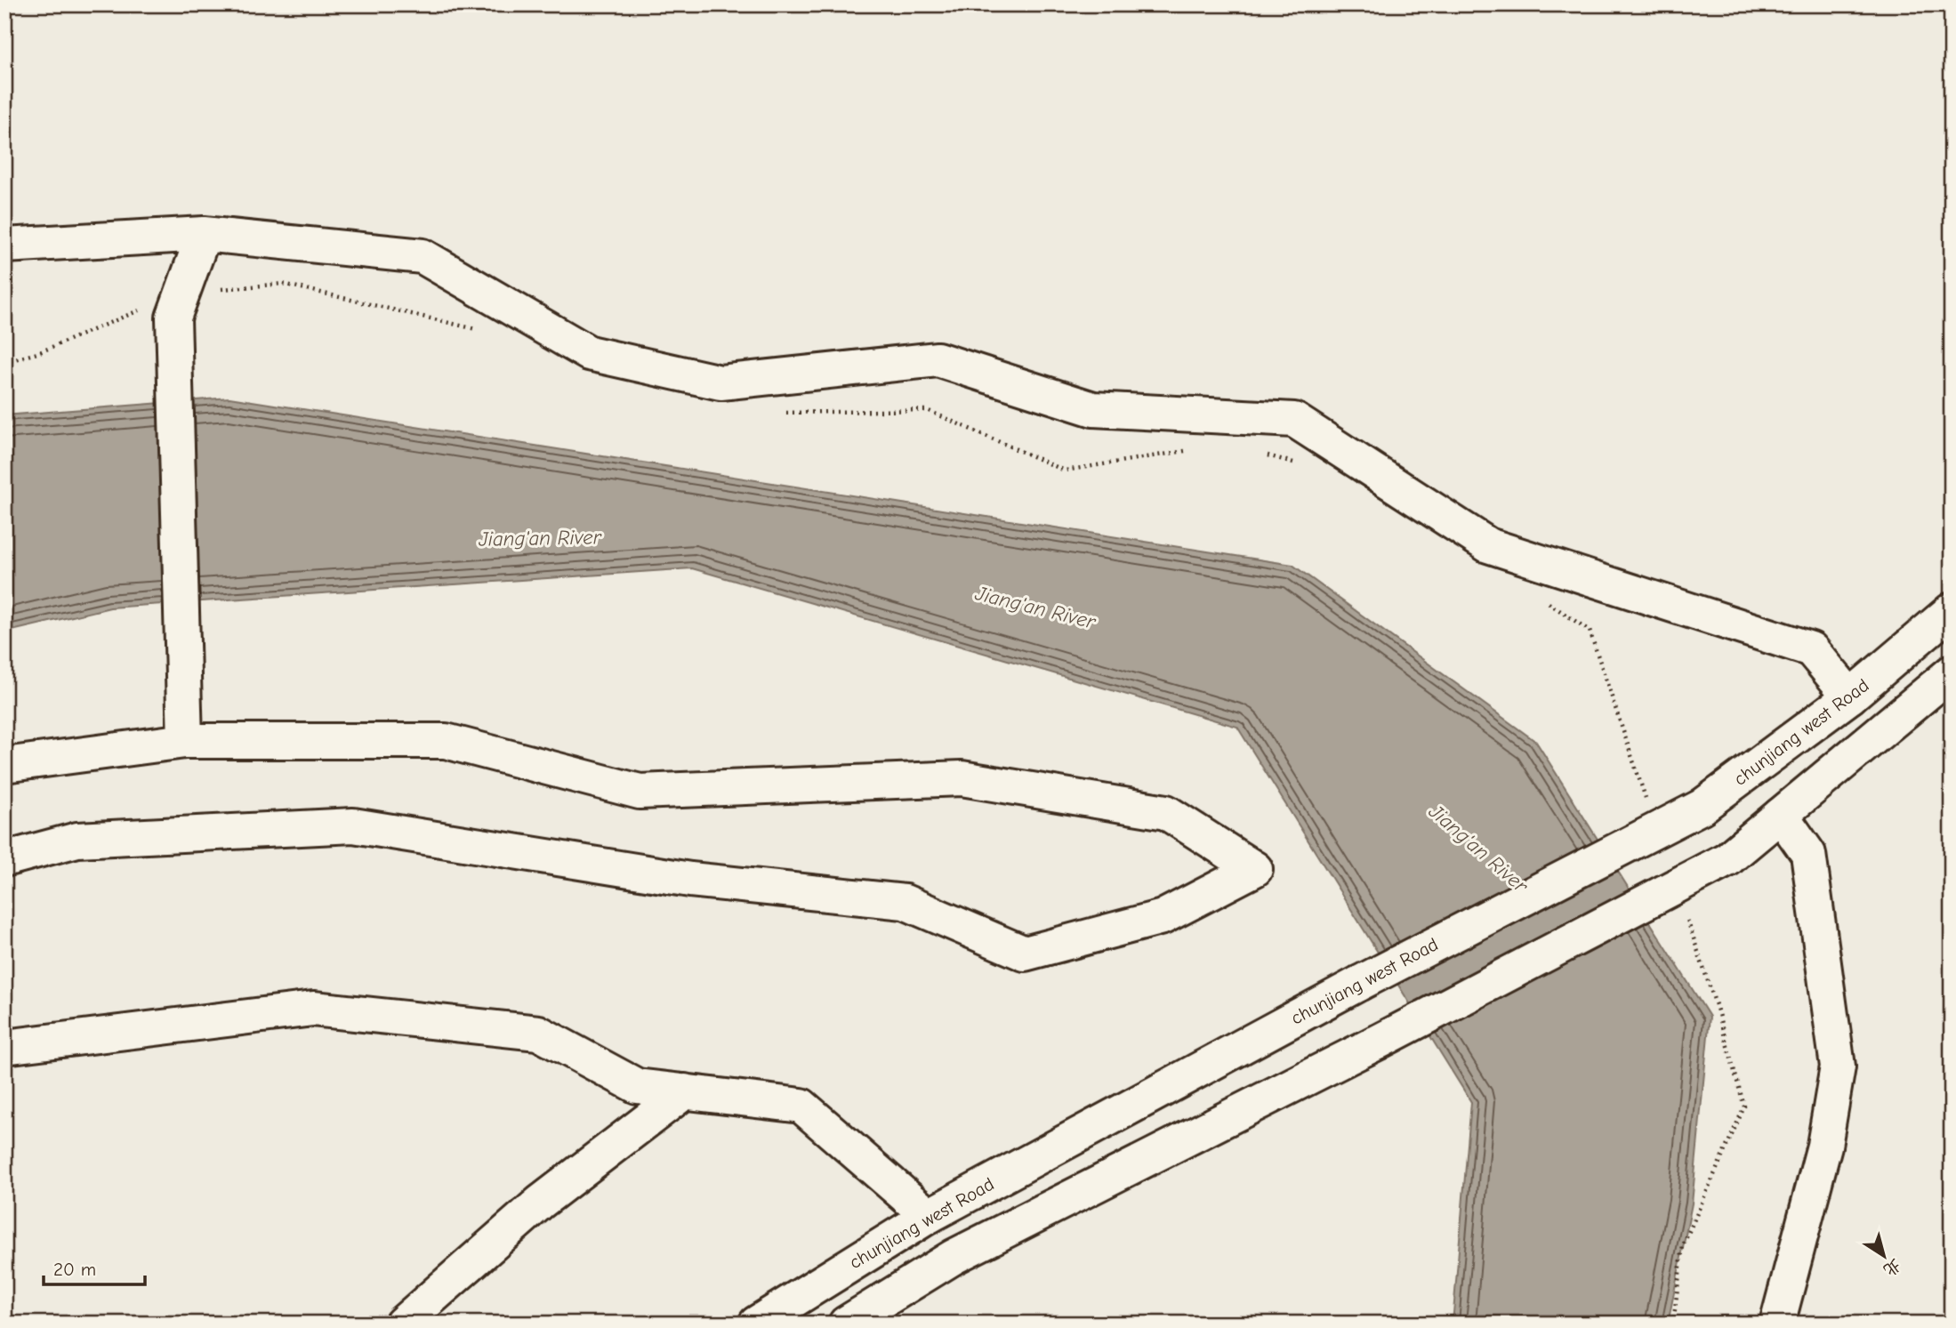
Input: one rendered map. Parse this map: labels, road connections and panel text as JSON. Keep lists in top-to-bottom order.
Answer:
{
  "streets": {
    "street": ["chunjiang west Road"]
  },
  "water": ["Jiang'an River"],
  "scale_bar": "20 m",
  "north": "bottom right"
}
